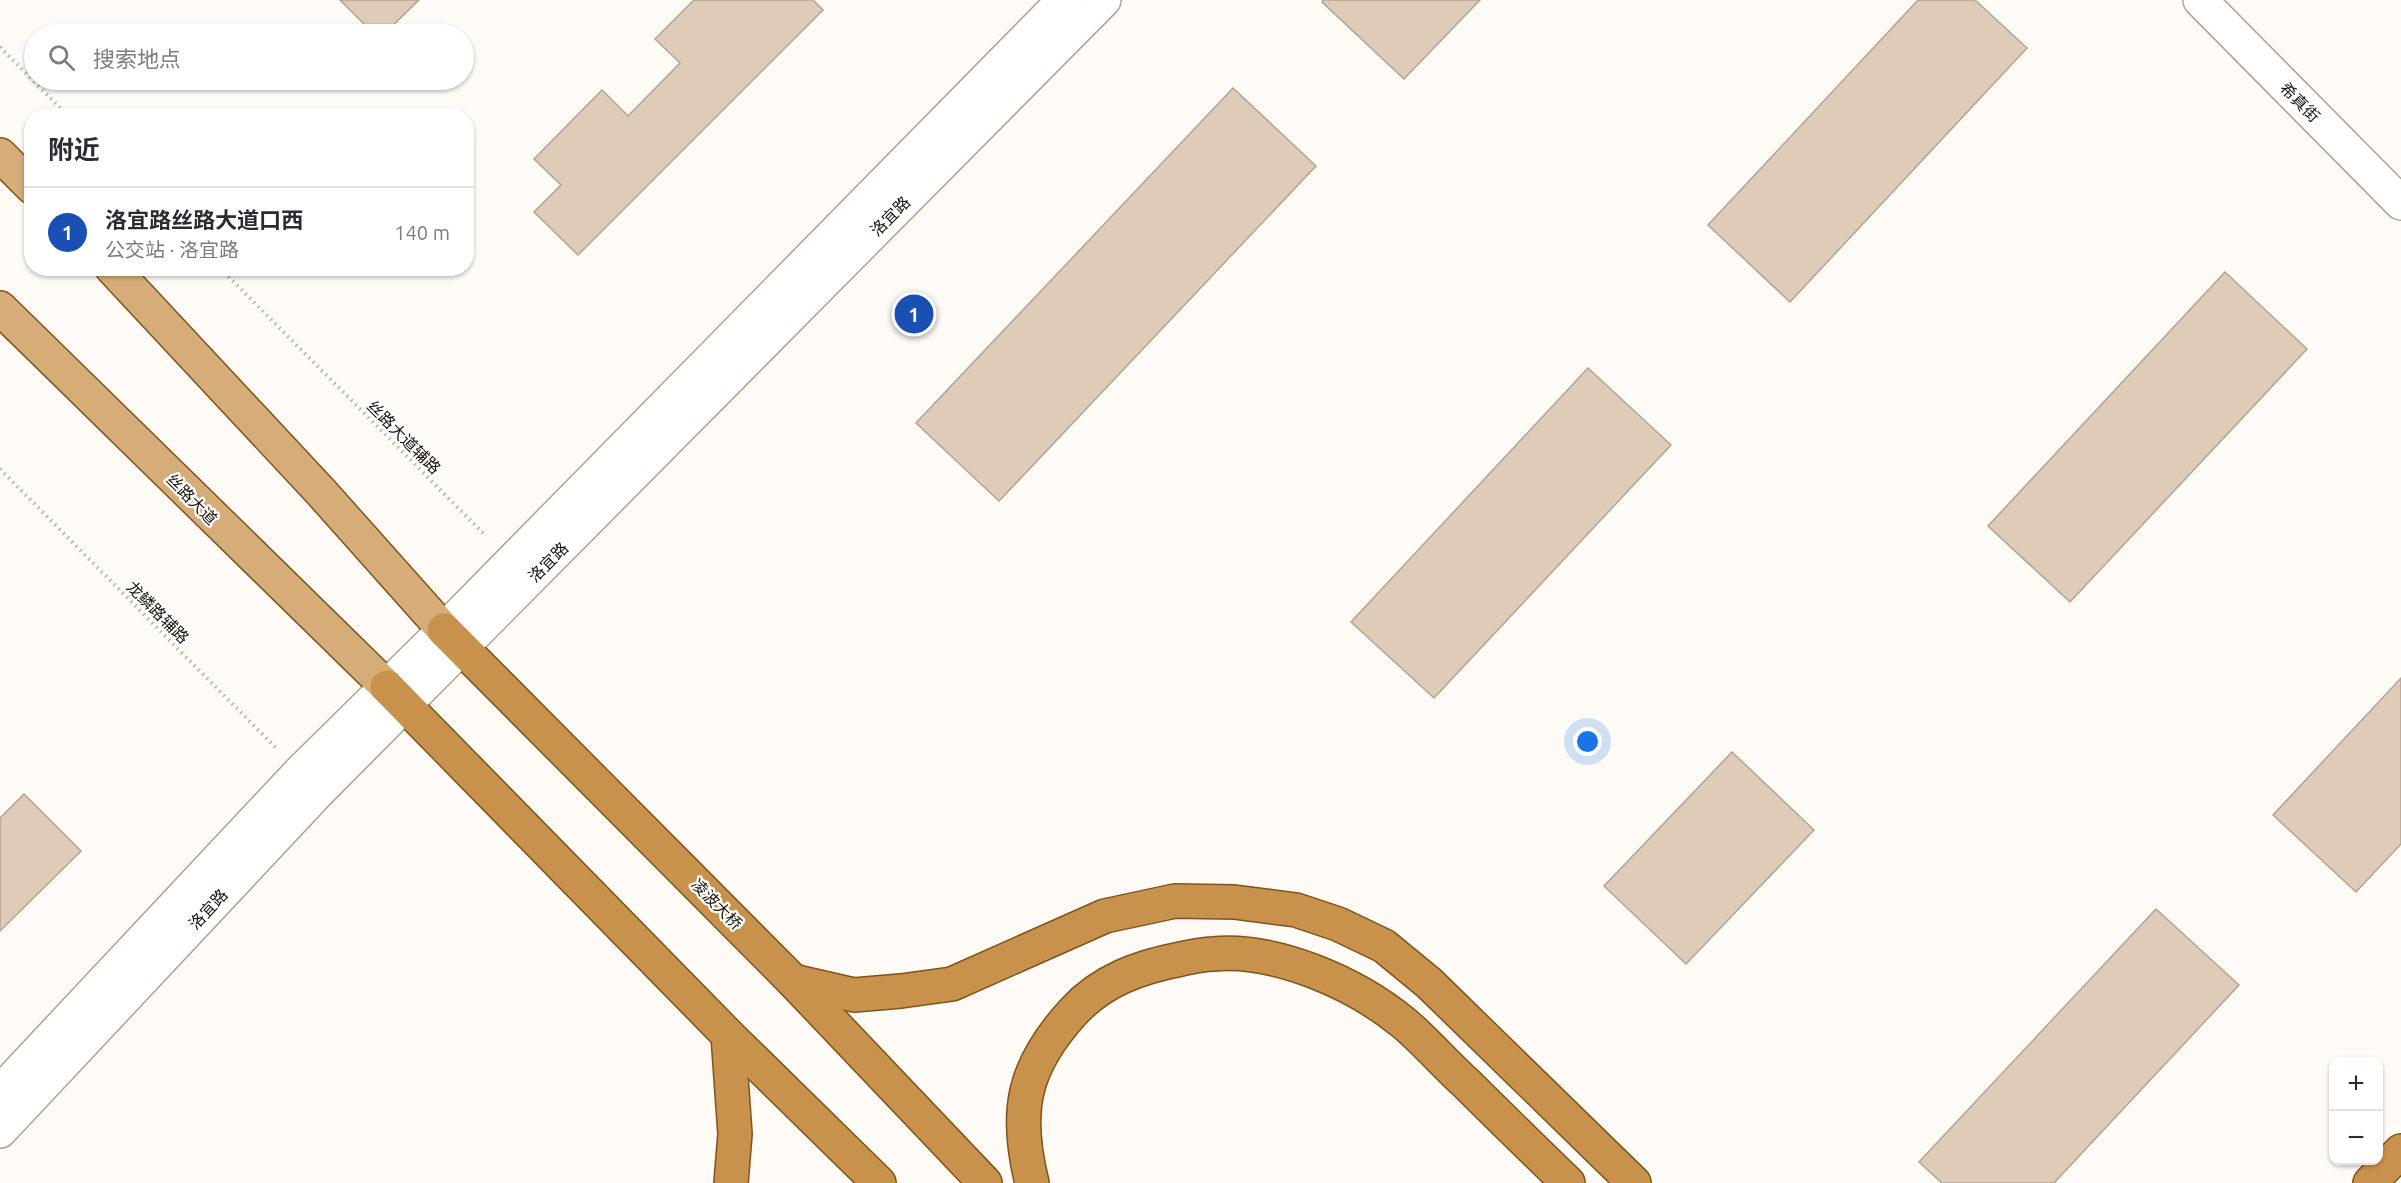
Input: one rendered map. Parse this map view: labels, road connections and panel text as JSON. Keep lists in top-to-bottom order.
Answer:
{
  "streets": {
    "highway": ["凌波大桥"],
    "main road": ["丝路大道"],
    "street": ["希真街", "洛宜路"],
    "path": ["丝路大道辅路", "龙鳞路辅路"]
  },
  "crossings": [
    ["洛宜路", "丝路大道"],
    ["洛宜路", "龙鳞路辅路"],
    ["洛宜路", "凌波大桥"]
  ],
  "page": {
    "search": "搜索地点",
    "heading": "附近",
    "list": [
      {
        "mark": "1",
        "name": "洛宜路丝路大道口西",
        "note": "公交站 · 洛宜路",
        "value": "140 m"
      }
    ],
    "pins": "1",
    "map_buttons": ["+", "−"]
  }
}
